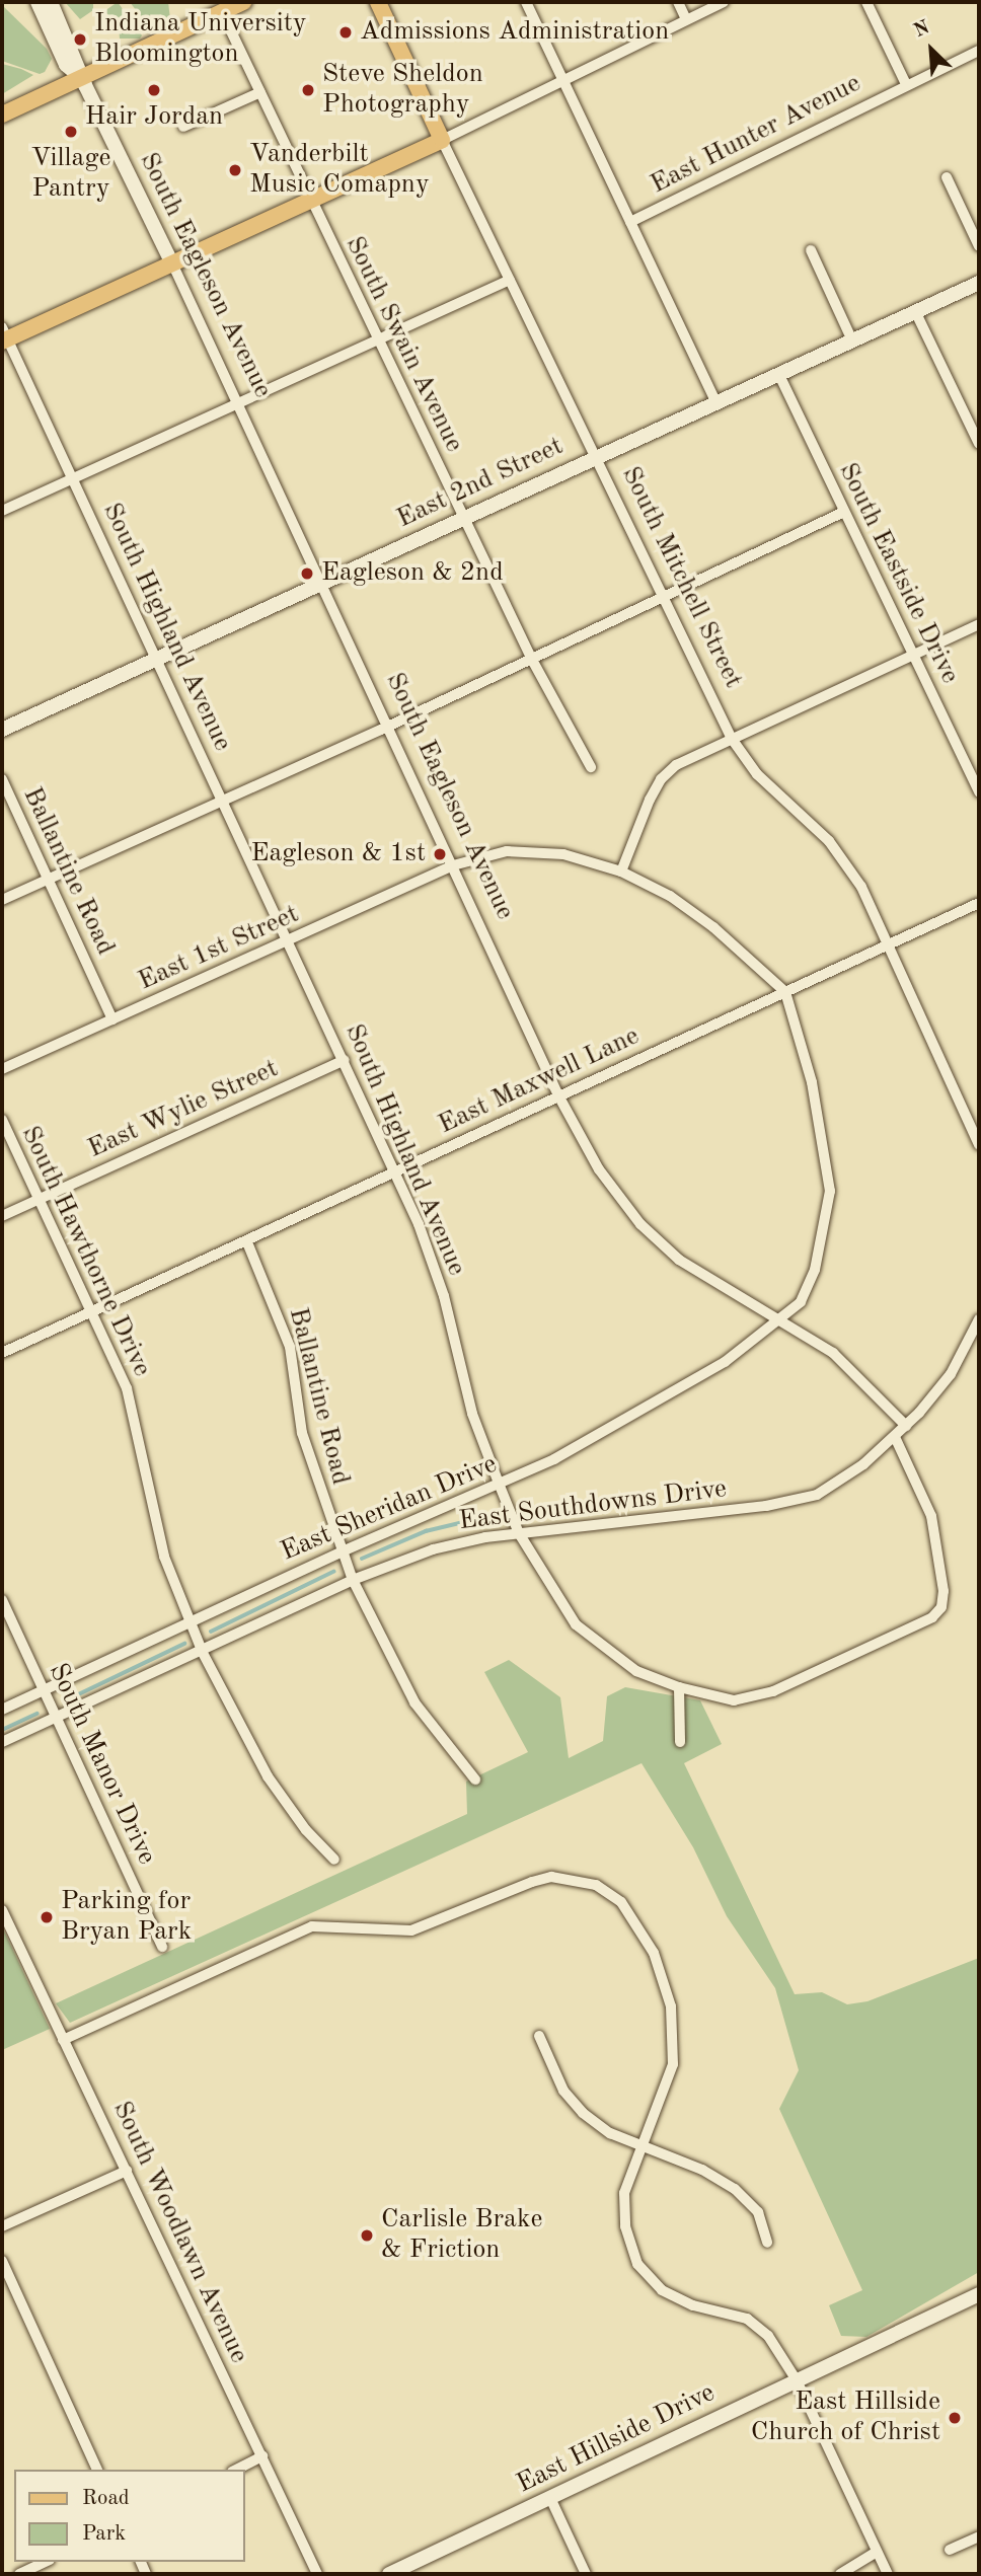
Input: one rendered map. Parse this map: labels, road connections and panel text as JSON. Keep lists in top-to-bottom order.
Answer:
{
  "streets": {
    "main road": ["South Mitchell Street"],
    "street": [
      "East Hunter Avenue",
      "South Eagleson Avenue",
      "South Swain Avenue",
      "East 2nd Street",
      "South Eastside Drive",
      "South Highland Avenue",
      "Ballantine Road",
      "East 1st Street",
      "East Maxwell Lane",
      "East Wylie Street",
      "South Hawthorne Drive",
      "East Southdowns Drive",
      "East Sheridan Drive",
      "South Manor Drive",
      "South Woodlawn Avenue",
      "East Hillside Drive"
    ]
  },
  "crossings": [
    ["South Eagleson Avenue", "East 2nd Street"],
    ["South Eagleson Avenue", "East 1st Street"],
    ["South Eagleson Avenue", "East Maxwell Lane"],
    ["South Eagleson Avenue", "East Southdowns Drive"],
    ["South Eagleson Avenue", "East Sheridan Drive"],
    ["South Swain Avenue", "East 2nd Street"],
    ["East 2nd Street", "South Eastside Drive"],
    ["East 2nd Street", "South Mitchell Street"],
    ["East 2nd Street", "South Highland Avenue"],
    ["South Mitchell Street", "East Maxwell Lane"],
    ["South Highland Avenue", "East 1st Street"],
    ["South Highland Avenue", "East Maxwell Lane"],
    ["South Highland Avenue", "East Wylie Street"],
    ["South Highland Avenue", "East Southdowns Drive"],
    ["South Highland Avenue", "East Sheridan Drive"],
    ["Ballantine Road", "East 1st Street"],
    ["Ballantine Road", "East Maxwell Lane"],
    ["Ballantine Road", "East Southdowns Drive"],
    ["Ballantine Road", "East Sheridan Drive"],
    ["East 1st Street", "East Maxwell Lane"],
    ["East 1st Street", "East Sheridan Drive"],
    ["East Maxwell Lane", "South Hawthorne Drive"],
    ["East Maxwell Lane", "East Sheridan Drive"],
    ["East Wylie Street", "South Hawthorne Drive"],
    ["South Hawthorne Drive", "East Southdowns Drive"],
    ["South Hawthorne Drive", "East Sheridan Drive"],
    ["East Southdowns Drive", "South Manor Drive"],
    ["East Sheridan Drive", "South Manor Drive"]
  ],
  "places": [
    "Admissions Administration",
    "Indiana University Bloomington",
    "Hair Jordan",
    "Steve Sheldon Photography",
    "Village Pantry",
    "Vanderbilt Music Comapny",
    "Eagleson & 2nd",
    "Eagleson & 1st",
    "Parking for Bryan Park",
    "Carlisle Brake & Friction",
    "East Hillside Church of Christ"
  ],
  "legend": ["Road", "Park"],
  "north": "top left"
}
